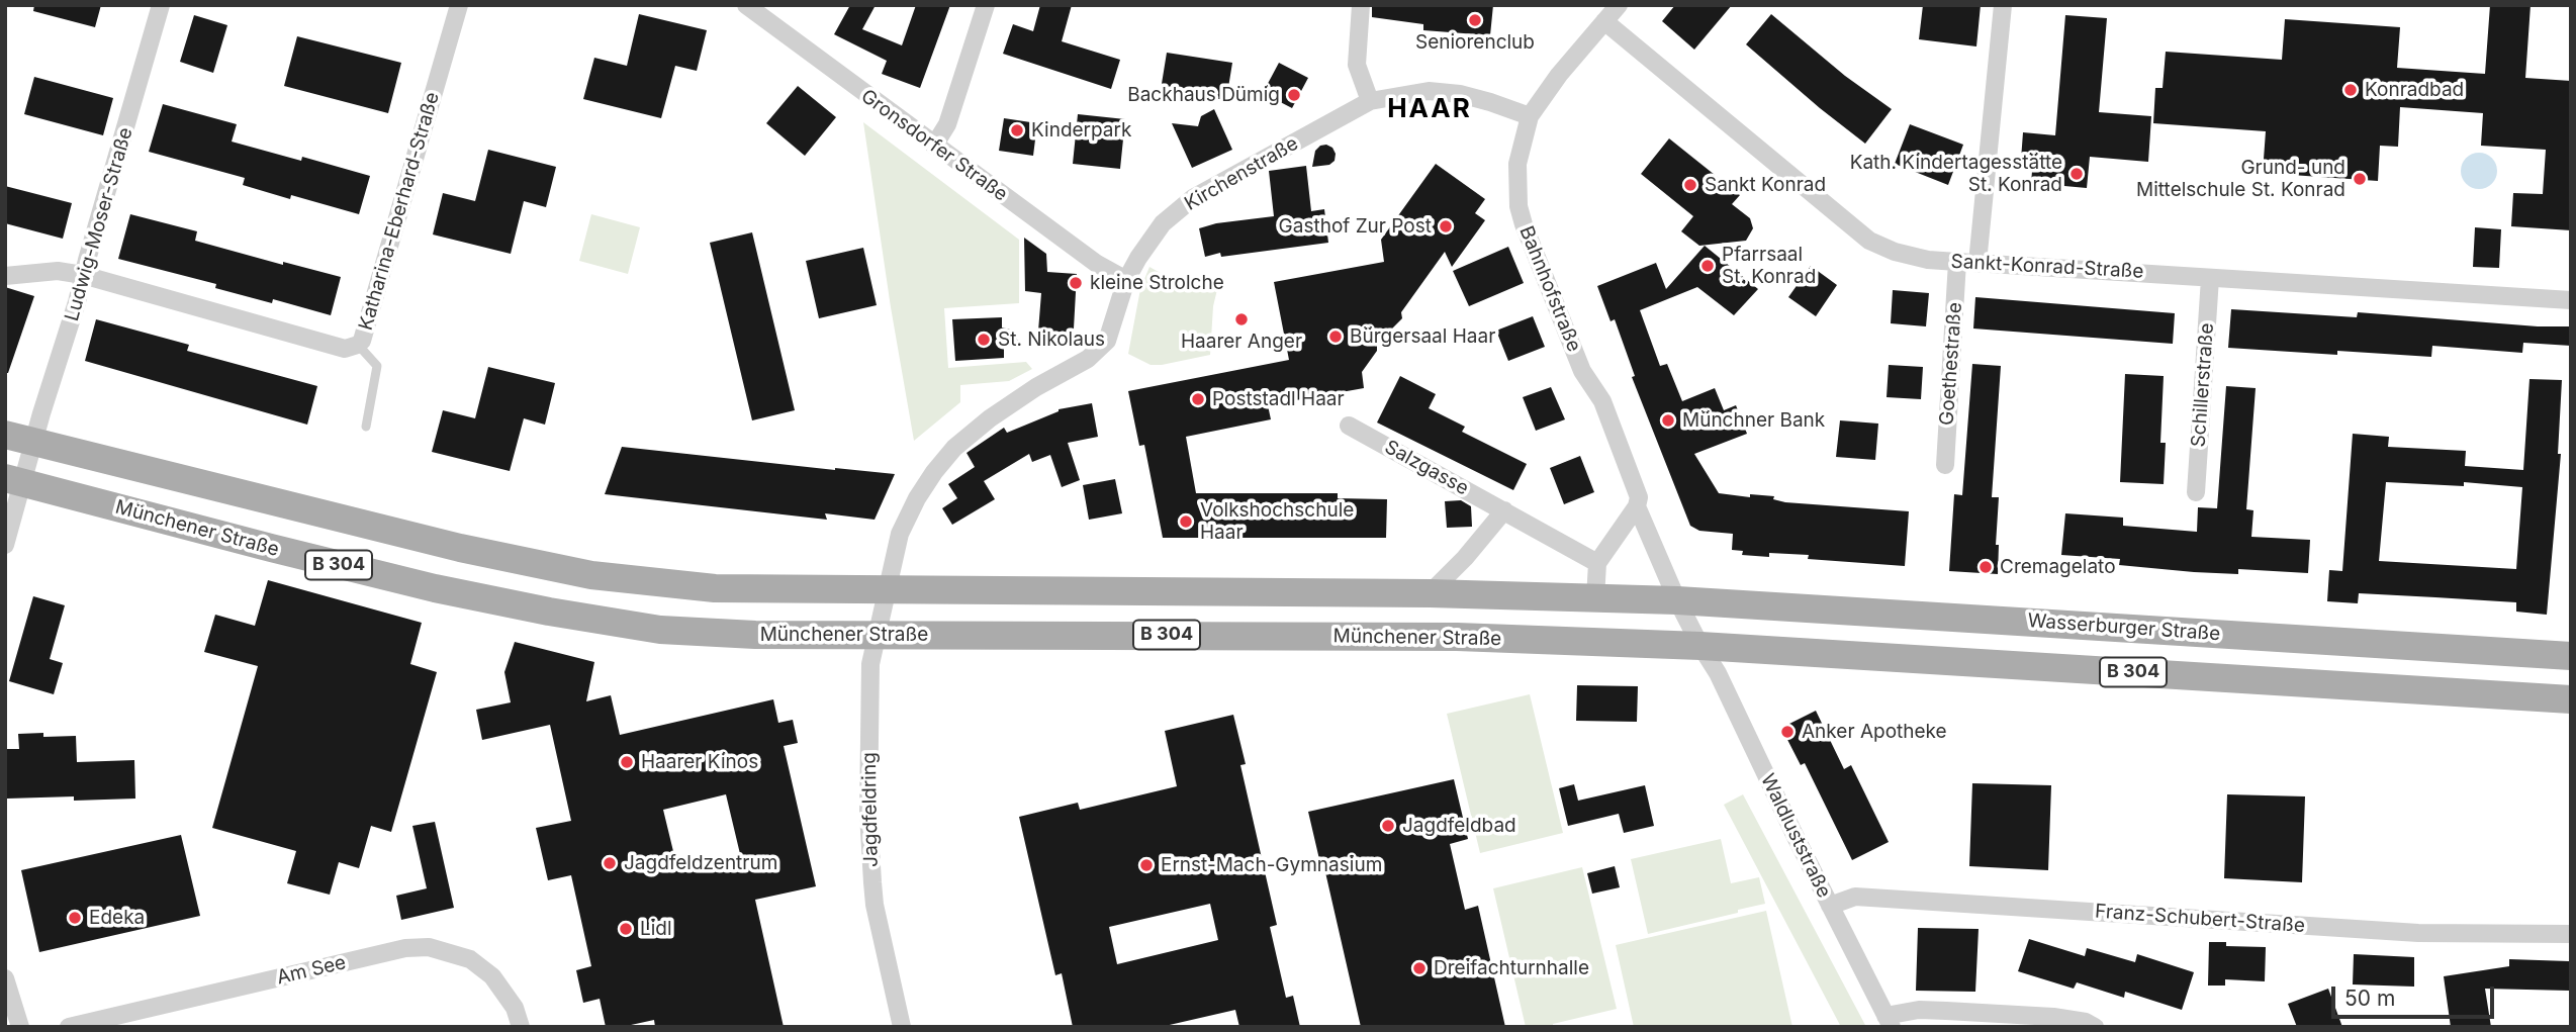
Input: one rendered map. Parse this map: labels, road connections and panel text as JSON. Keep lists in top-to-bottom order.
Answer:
{
  "streets": {
    "main road": ["Münchener Straße", "B 304", "Wasserburger Straße"],
    "street": [
      "Gronsdorfer Straße",
      "Kirchenstraße",
      "Katharina-Eberhard-Straße",
      "Ludwig-Moser-Straße",
      "Sankt-Konrad-Straße",
      "Bahnhofstraße",
      "Goethestraße",
      "Schillerstraße",
      "Salzgasse",
      "Jagdfeldring",
      "Waldluststraße",
      "Franz-Schubert-Straße",
      "Am See"
    ]
  },
  "crossings": [
    ["Gronsdorfer Straße", "Kirchenstraße"],
    ["Kirchenstraße", "Bahnhofstraße"],
    ["Kirchenstraße", "B 304"],
    ["Kirchenstraße", "Jagdfeldring"],
    ["Katharina-Eberhard-Straße", "Ludwig-Moser-Straße"],
    ["Ludwig-Moser-Straße", "B 304"],
    ["Sankt-Konrad-Straße", "Bahnhofstraße"],
    ["Sankt-Konrad-Straße", "Goethestraße"],
    ["Sankt-Konrad-Straße", "Schillerstraße"],
    ["Bahnhofstraße", "Münchener Straße"],
    ["Bahnhofstraße", "B 304"],
    ["Bahnhofstraße", "Wasserburger Straße"],
    ["Bahnhofstraße", "Waldluststraße"],
    ["Münchener Straße", "B 304"],
    ["Münchener Straße", "Jagdfeldring"],
    ["Münchener Straße", "Waldluststraße"],
    ["B 304", "Wasserburger Straße"],
    ["B 304", "Jagdfeldring"],
    ["B 304", "Waldluststraße"],
    ["Waldluststraße", "Franz-Schubert-Straße"]
  ],
  "districts": ["HAAR"],
  "places": [
    "Seniorenclub",
    "Konradbad",
    "Backhaus Dümig",
    "Kinderpark",
    "Kath. Kindertagesstätte St. Konrad",
    "Grund- und Mittelschule St. Konrad",
    "Sankt Konrad",
    "Gasthof Zur Post",
    "Pfarrsaal St. Konrad",
    "kleine Strolche",
    "Haarer Anger",
    "Bürgersaal Haar",
    "St. Nikolaus",
    "Poststadl Haar",
    "Münchner Bank",
    "Volkshochschule Haar",
    "Cremagelato",
    "Anker Apotheke",
    "Haarer Kinos",
    "Jagdfeldbad",
    "Jagdfeldzentrum",
    "Ernst-Mach-Gymnasium",
    "Edeka",
    "Lidl",
    "Dreifachturnhalle"
  ],
  "scale_bar": "50 m"
}
